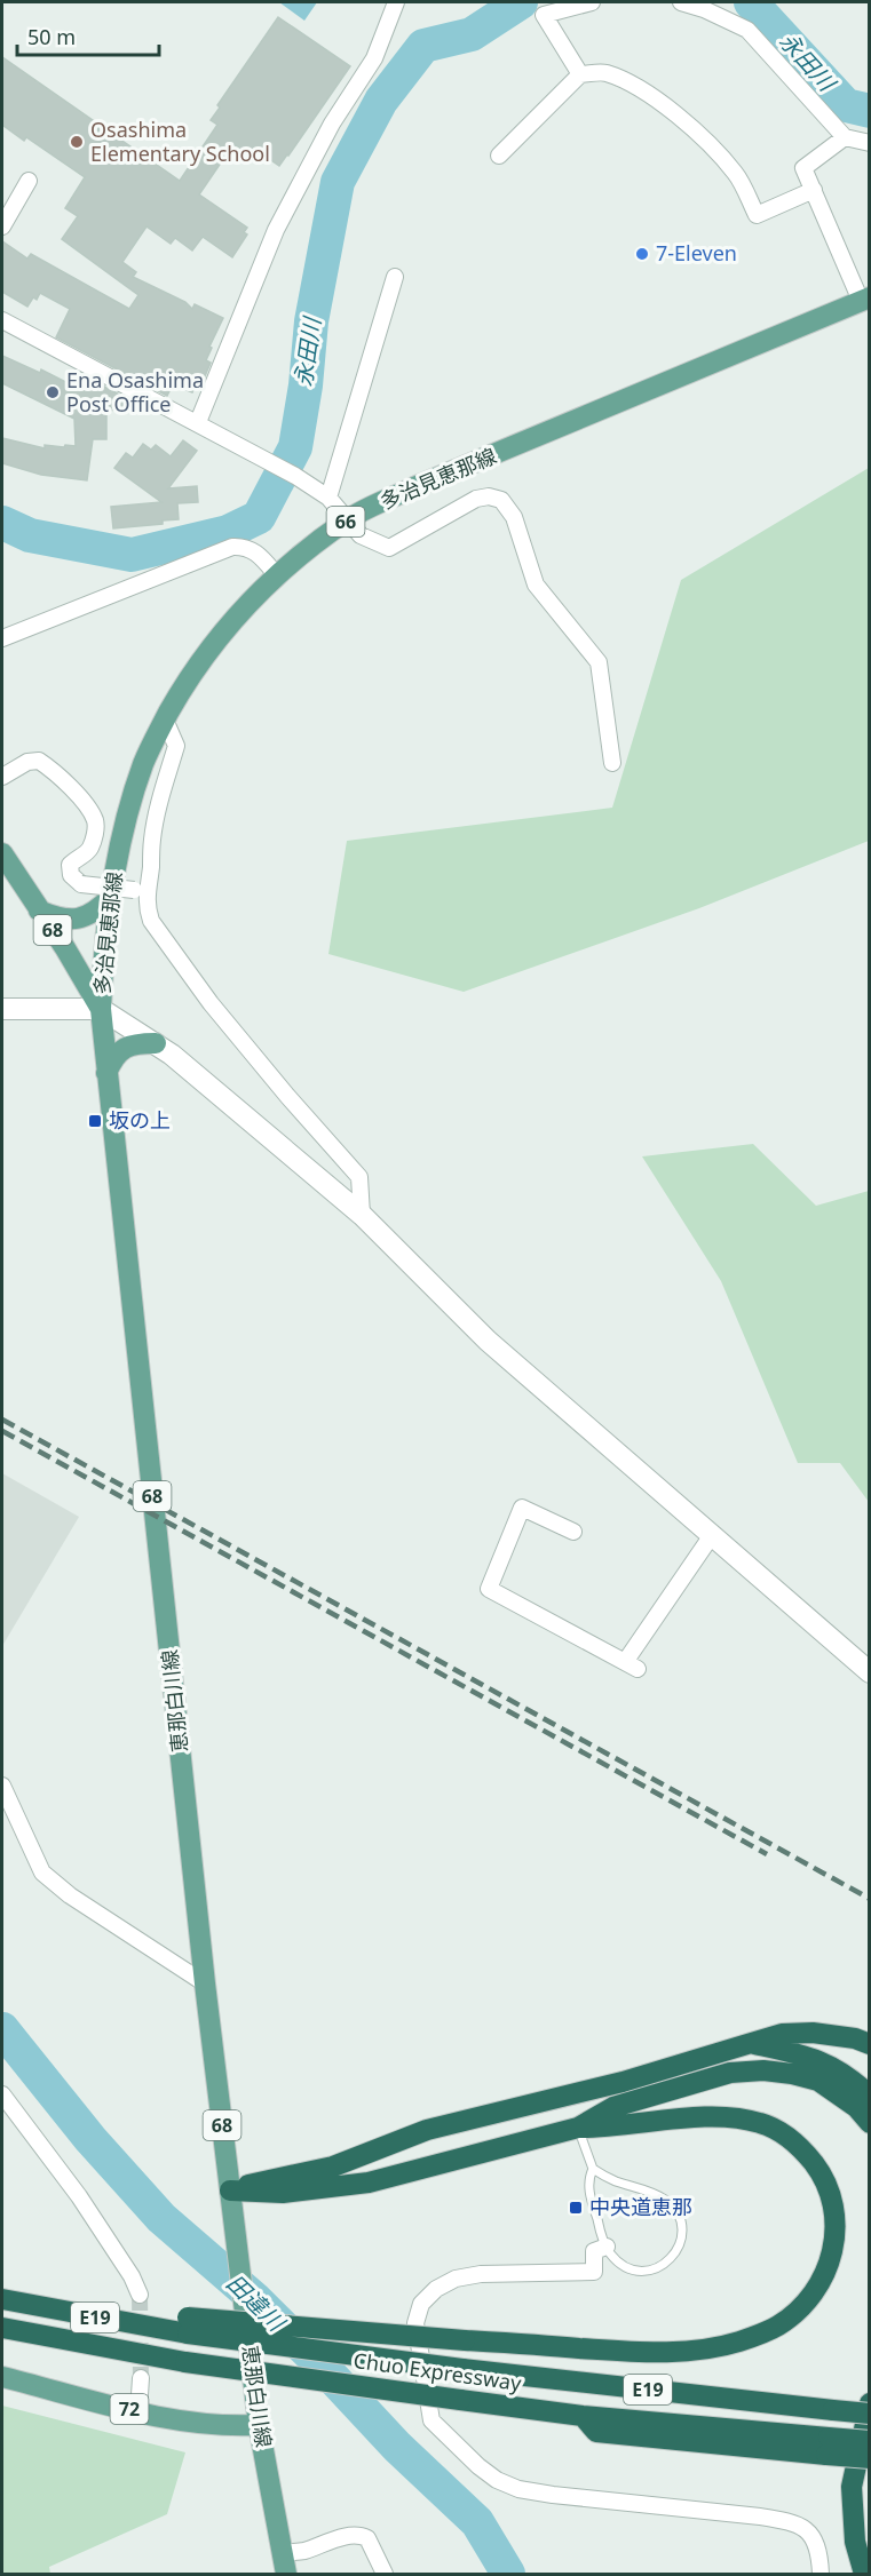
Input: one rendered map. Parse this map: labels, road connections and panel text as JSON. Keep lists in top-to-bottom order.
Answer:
{
  "streets": {
    "highway": ["E19", "Chuo Expressway"],
    "main road": [
      "多治見恵那線",
      "66",
      "68",
      "恵那白川線",
      "72"
    ]
  },
  "crossings": [
    ["多治見恵那線", "恵那白川線"],
    ["恵那白川線", "72"],
    ["E19", "Chuo Expressway"]
  ],
  "water": ["永田川", "田違川"],
  "places": {
    "other": ["Osashima Elementary School", "7-Eleven", "Ena Osashima Post Office"],
    "transit": ["坂の上", "中央道恵那"]
  },
  "scale_bar": "50 m"
}
